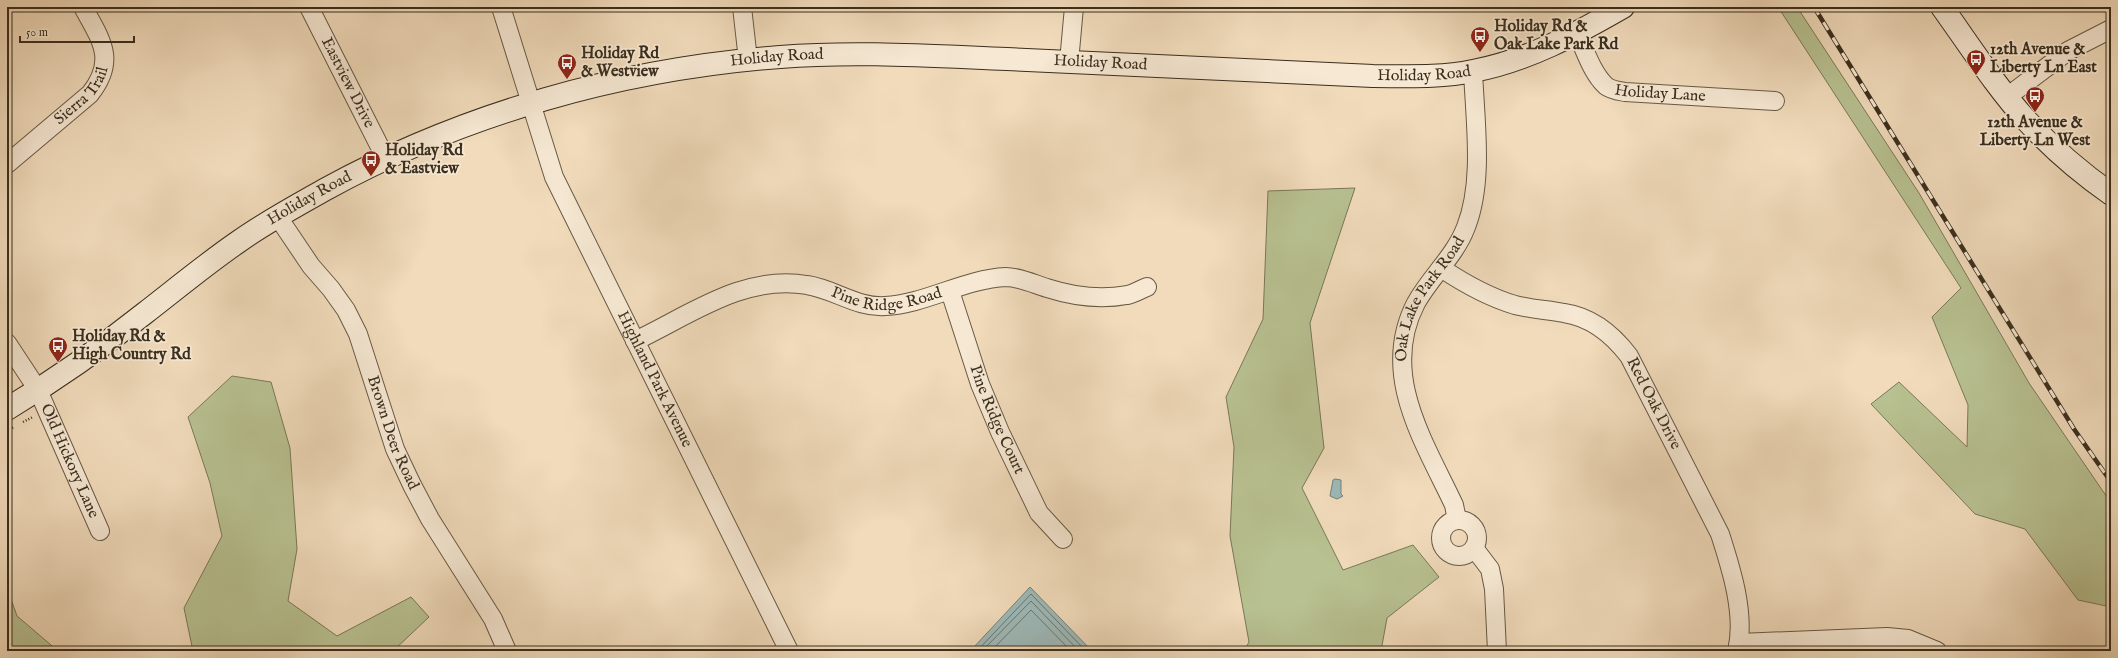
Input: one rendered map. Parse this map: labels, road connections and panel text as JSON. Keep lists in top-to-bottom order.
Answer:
{
  "streets": {
    "street": [
      "Holiday Road",
      "Eastview Drive",
      "Holiday Lane",
      "Sierra Trail",
      "Pine Ridge Road",
      "Oak Lake Park Road",
      "Highland Park Avenue",
      "Red Oak Drive",
      "Pine Ridge Court",
      "Brown Deer Road",
      "Old Hickory Lane"
    ]
  },
  "crossings": [
    ["Holiday Road", "Eastview Drive"],
    ["Holiday Road", "Holiday Lane"],
    ["Holiday Road", "Oak Lake Park Road"],
    ["Holiday Road", "Highland Park Avenue"],
    ["Holiday Road", "Brown Deer Road"],
    ["Holiday Road", "Old Hickory Lane"],
    ["Pine Ridge Road", "Highland Park Avenue"],
    ["Pine Ridge Road", "Pine Ridge Court"],
    ["Oak Lake Park Road", "Red Oak Drive"]
  ],
  "places": {
    "bus stop": [
      "Holiday Rd & Oak Lake Park Rd",
      "12th Avenue & Liberty Ln East",
      "Holiday Rd & Westview",
      "12th Avenue & Liberty Ln West",
      "Holiday Rd & Eastview",
      "Holiday Rd & High Country Rd"
    ]
  },
  "scale_bar": "50 m"
}
